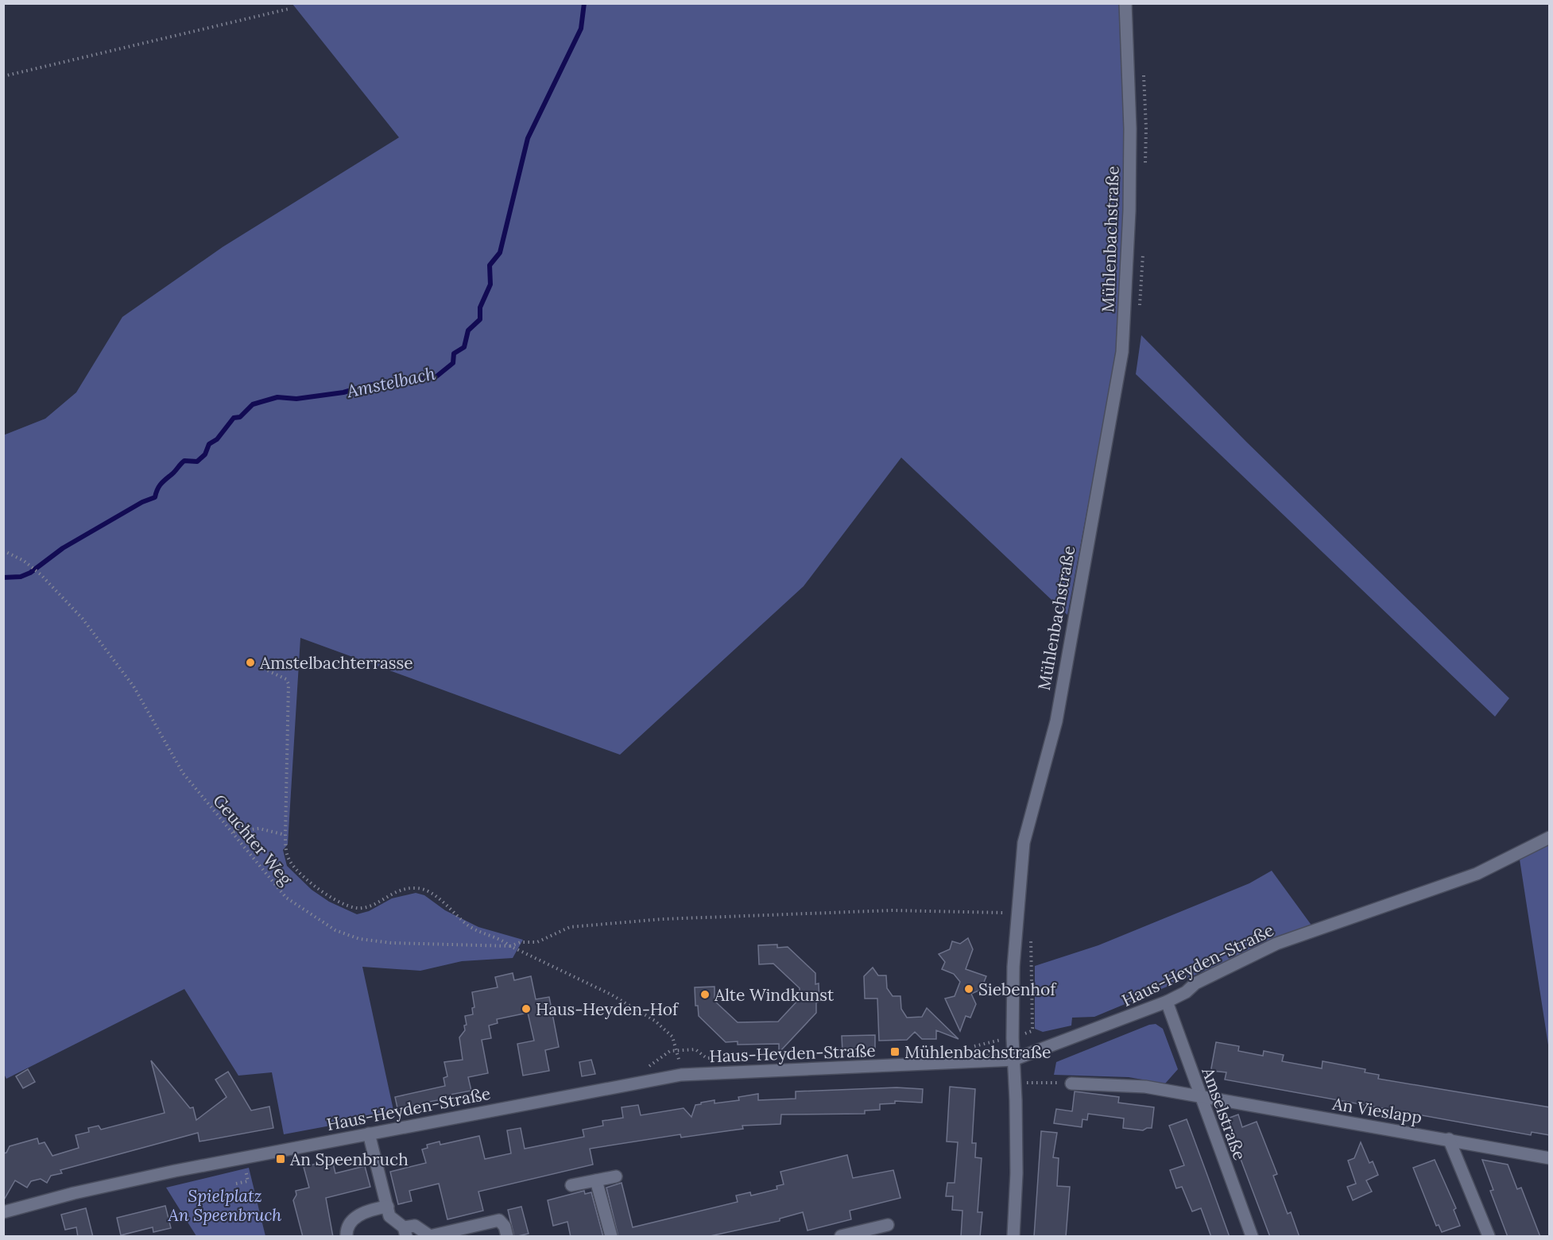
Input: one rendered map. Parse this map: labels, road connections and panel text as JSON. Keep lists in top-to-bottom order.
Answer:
{
  "streets": {
    "street": [
      "Mühlenbachstraße",
      "Haus-Heyden-Straße",
      "An Vieslapp",
      "Amselstraße"
    ],
    "path": ["Geuchter Weg"]
  },
  "crossings": [
    ["Mühlenbachstraße", "Haus-Heyden-Straße"],
    ["Geuchter Weg", "Haus-Heyden-Straße"],
    ["Haus-Heyden-Straße", "Amselstraße"],
    ["An Vieslapp", "Amselstraße"]
  ],
  "water": ["Amstelbach"],
  "parks": ["Spielplatz An Speenbruch"],
  "places": {
    "other": [
      "Amstelbachterrasse",
      "Siebenhof",
      "Alte Windkunst",
      "Haus-Heyden-Hof"
    ],
    "transit": ["Mühlenbachstraße", "An Speenbruch"]
  }
}
